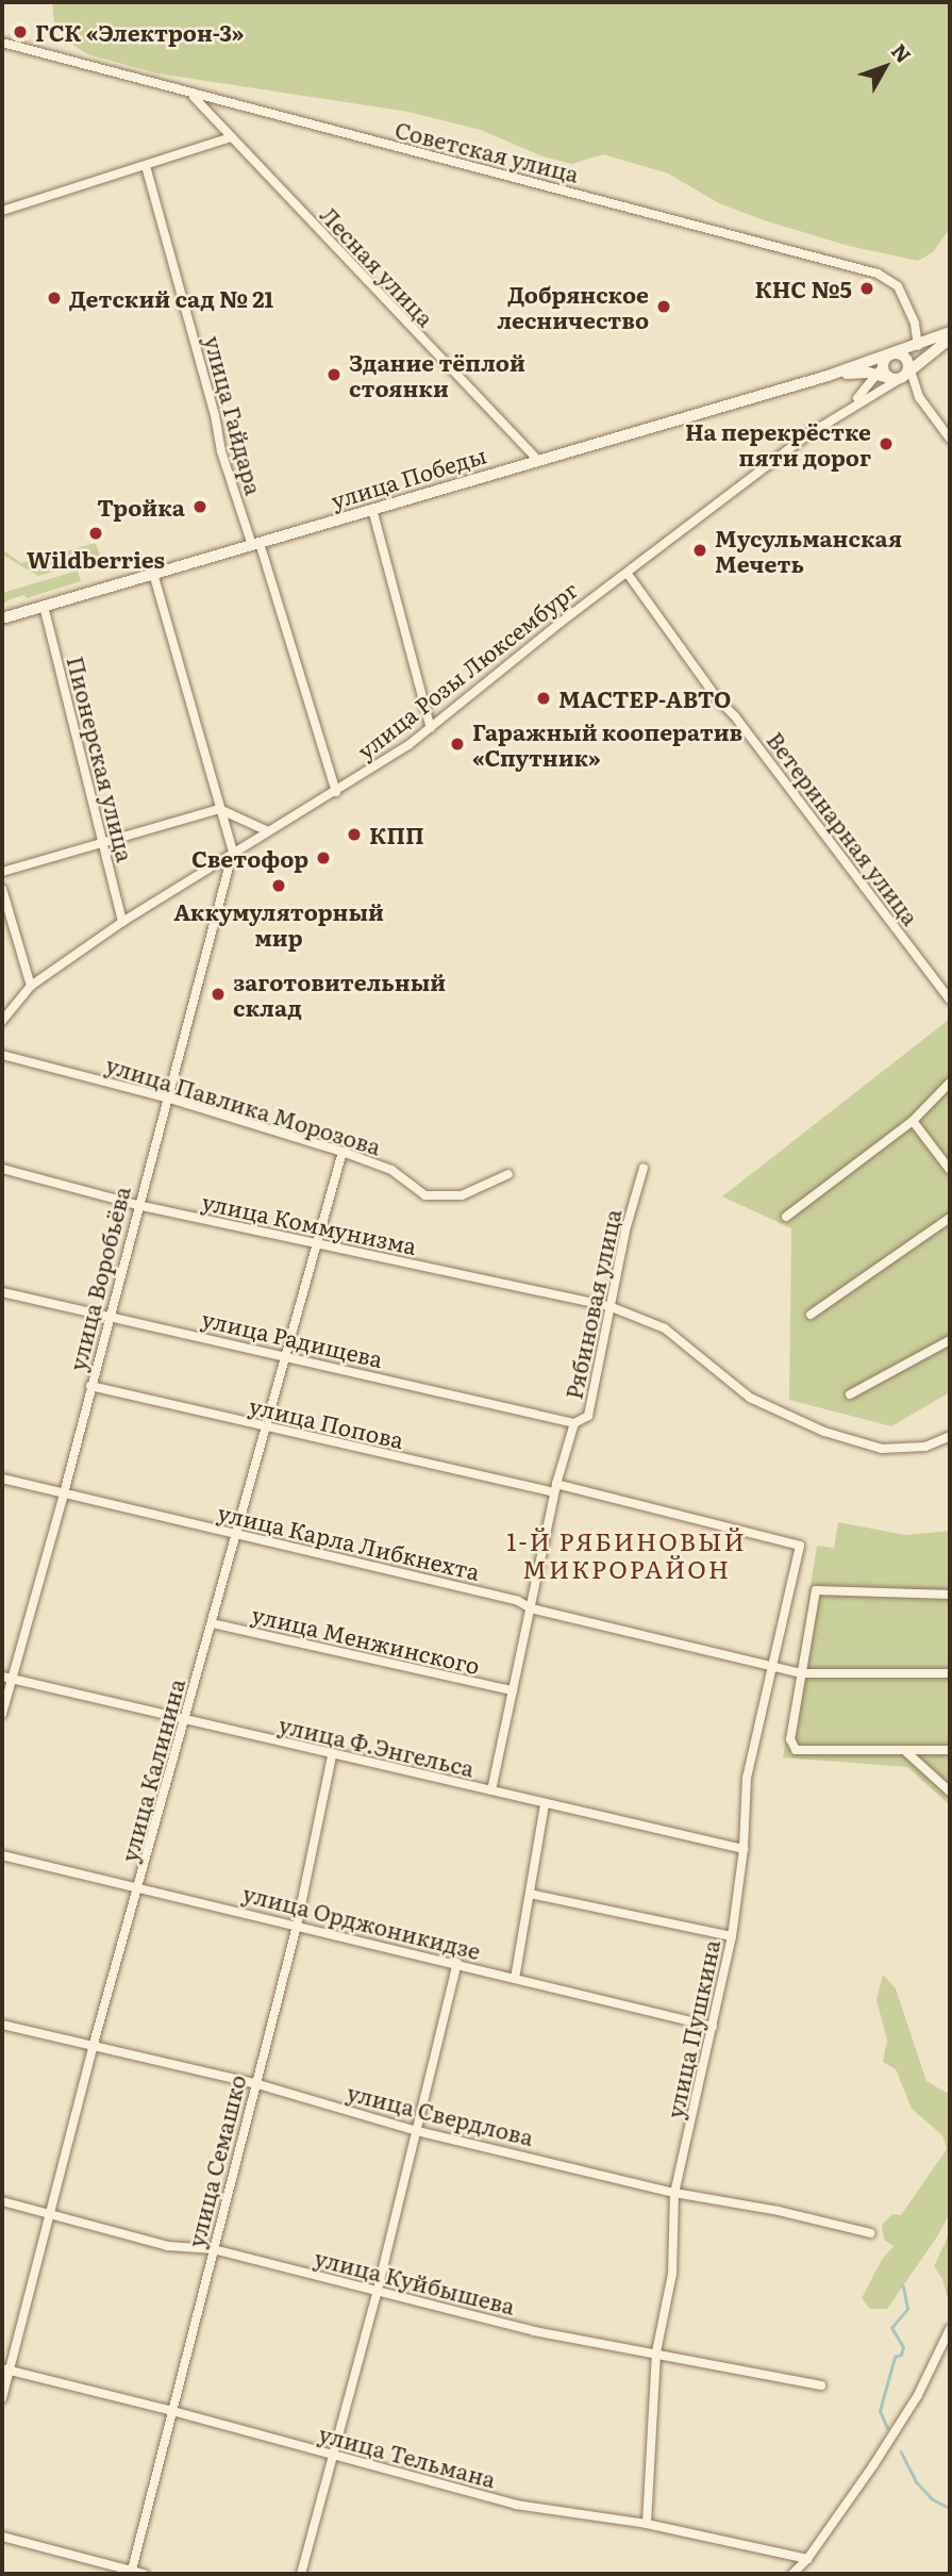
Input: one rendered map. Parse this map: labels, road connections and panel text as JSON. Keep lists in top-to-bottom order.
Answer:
{
  "streets": {
    "street": [
      "Советская улица",
      "Лесная улица",
      "улица Гайдара",
      "улица Победы",
      "улица Розы Люксембург",
      "Пионерская улица",
      "Ветеринарная улица",
      "улица Павлика Морозова",
      "улица Коммунизма",
      "улица Воробьёва",
      "Рябиновая улица",
      "улица Радищева",
      "улица Попова",
      "улица Карла Либкнехта",
      "улица Менжинского",
      "улица Ф.Энгельса",
      "улица Калинина",
      "улица Орджоникидзе",
      "улица Пушкина",
      "улица Свердлова",
      "улица Семашко",
      "улица Куйбышева",
      "улица Тельмана"
    ]
  },
  "crossings": [
    ["Советская улица", "Лесная улица"],
    ["Лесная улица", "улица Победы"],
    ["улица Гайдара", "улица Победы"],
    ["улица Гайдара", "улица Розы Люксембург"],
    ["улица Победы", "Пионерская улица"],
    ["улица Розы Люксембург", "Пионерская улица"],
    ["улица Розы Люксембург", "Ветеринарная улица"],
    ["улица Розы Люксембург", "улица Воробьёва"],
    ["улица Павлика Морозова", "улица Воробьёва"],
    ["улица Павлика Морозова", "улица Калинина"],
    ["улица Коммунизма", "улица Воробьёва"],
    ["улица Коммунизма", "Рябиновая улица"],
    ["улица Коммунизма", "улица Калинина"],
    ["улица Воробьёва", "улица Радищева"],
    ["улица Воробьёва", "улица Попова"],
    ["улица Воробьёва", "улица Карла Либкнехта"],
    ["улица Воробьёва", "улица Ф.Энгельса"],
    ["Рябиновая улица", "улица Радищева"],
    ["Рябиновая улица", "улица Попова"],
    ["Рябиновая улица", "улица Карла Либкнехта"],
    ["Рябиновая улица", "улица Менжинского"],
    ["Рябиновая улица", "улица Ф.Энгельса"],
    ["улица Радищева", "улица Калинина"],
    ["улица Попова", "улица Калинина"],
    ["улица Попова", "улица Пушкина"],
    ["улица Карла Либкнехта", "улица Калинина"],
    ["улица Карла Либкнехта", "улица Пушкина"],
    ["улица Менжинского", "улица Калинина"],
    ["улица Ф.Энгельса", "улица Калинина"],
    ["улица Ф.Энгельса", "улица Пушкина"],
    ["улица Ф.Энгельса", "улица Семашко"],
    ["улица Калинина", "улица Орджоникидзе"],
    ["улица Калинина", "улица Свердлова"],
    ["улица Калинина", "улица Куйбышева"],
    ["улица Калинина", "улица Тельмана"],
    ["улица Орджоникидзе", "улица Пушкина"],
    ["улица Орджоникидзе", "улица Семашко"],
    ["улица Пушкина", "улица Свердлова"],
    ["улица Пушкина", "улица Куйбышева"],
    ["улица Пушкина", "улица Тельмана"],
    ["улица Свердлова", "улица Семашко"],
    ["улица Семашко", "улица Куйбышева"],
    ["улица Семашко", "улица Тельмана"]
  ],
  "districts": ["1-Й РЯБИНОВЫЙ МИКРОРАЙОН"],
  "places": [
    "ГСК «Электрон-3»",
    "КНС №5",
    "Детский сад № 21",
    "Добрянское лесничество",
    "Здание тёплой стоянки",
    "На перекрёстке пяти дорог",
    "Тройка",
    "Wildberries",
    "Мусульманская Мечеть",
    "МАСТЕР-АВТО",
    "Гаражный кооператив «Спутник»",
    "КПП",
    "Светофор",
    "Аккумуляторный мир",
    "заготовительный склад"
  ],
  "north": "top right"
}
